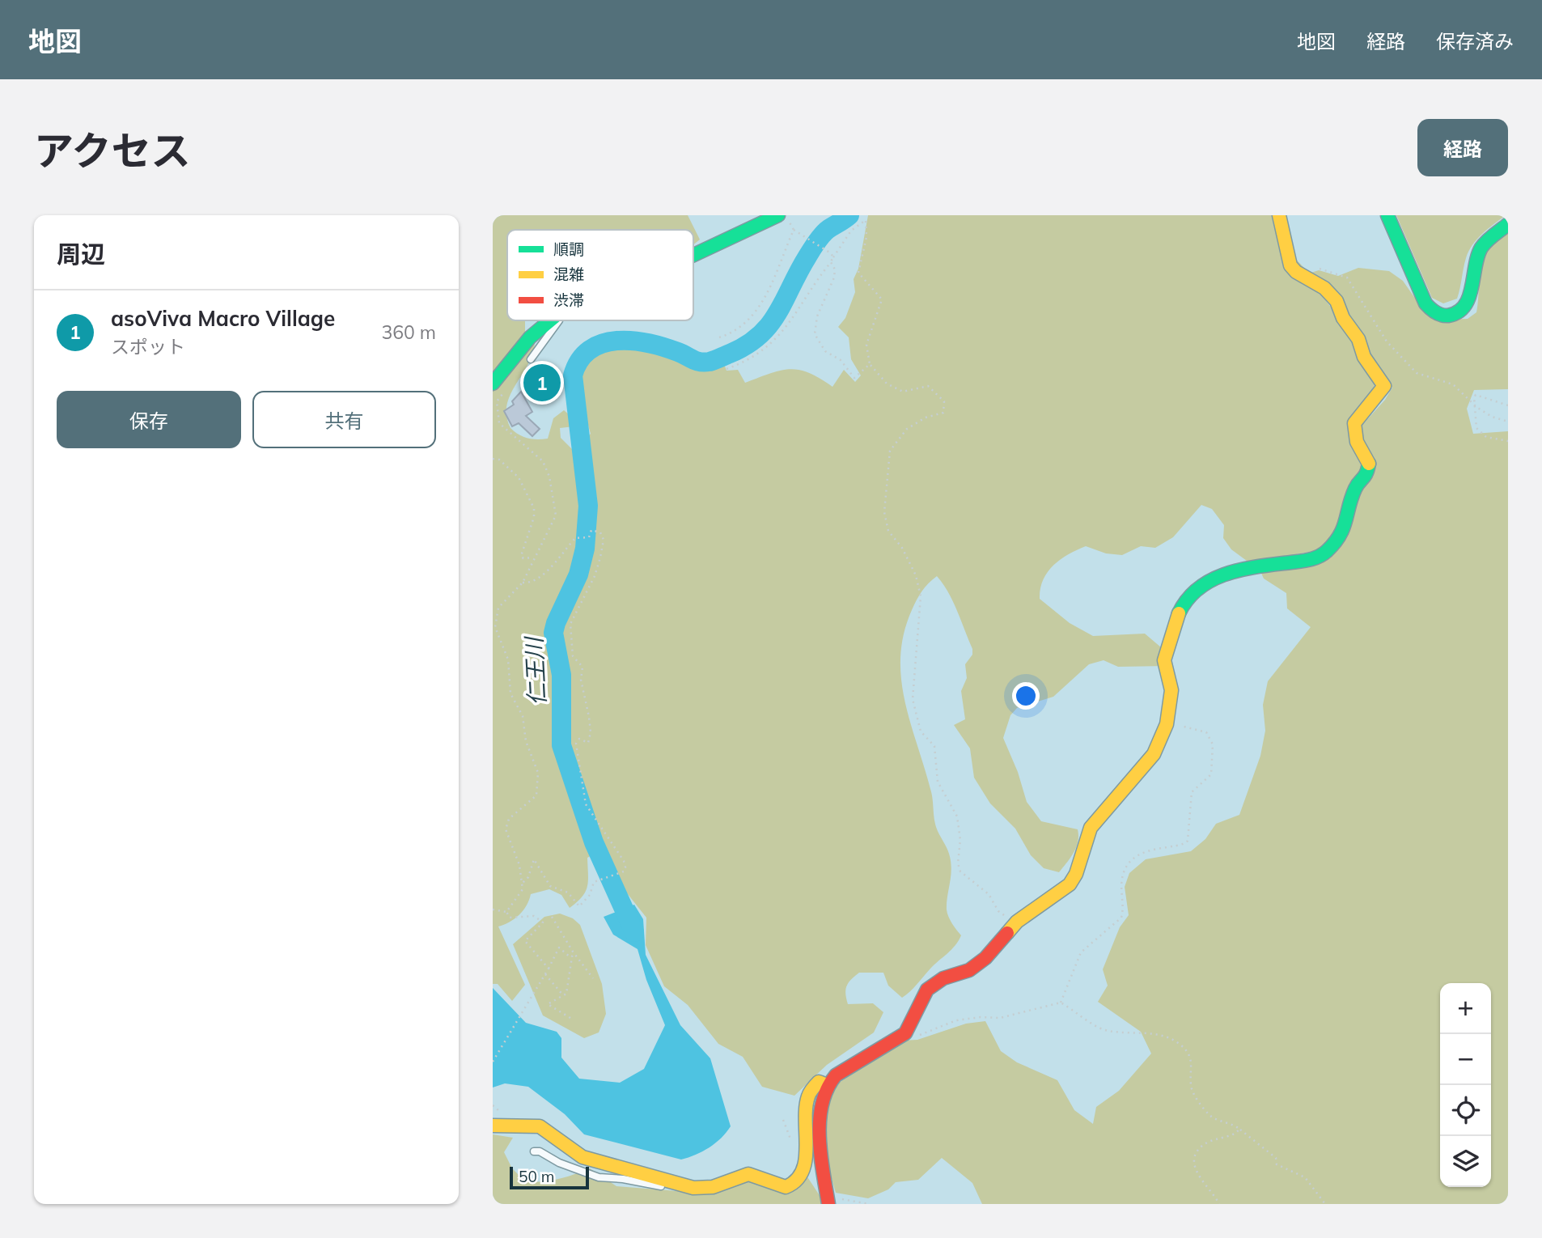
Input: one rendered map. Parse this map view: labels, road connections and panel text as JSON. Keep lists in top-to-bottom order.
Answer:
{
  "water": ["仁王川"],
  "legend": ["順調", "混雑", "渋滞"],
  "scale_bar": "50 m",
  "page": {
    "header": "地図",
    "nav": ["地図", "経路", "保存済み"],
    "title": "アクセス",
    "buttons": [
      "経路",
      ["保存", "共有"]
    ],
    "heading": "周辺",
    "list": [
      {
        "mark": "1",
        "name": "asoViva Macro Village",
        "note": "スポット",
        "value": "360 m"
      }
    ],
    "pins": "1",
    "map_buttons": ["+", "−"],
    "scale": "50 m"
  }
}
